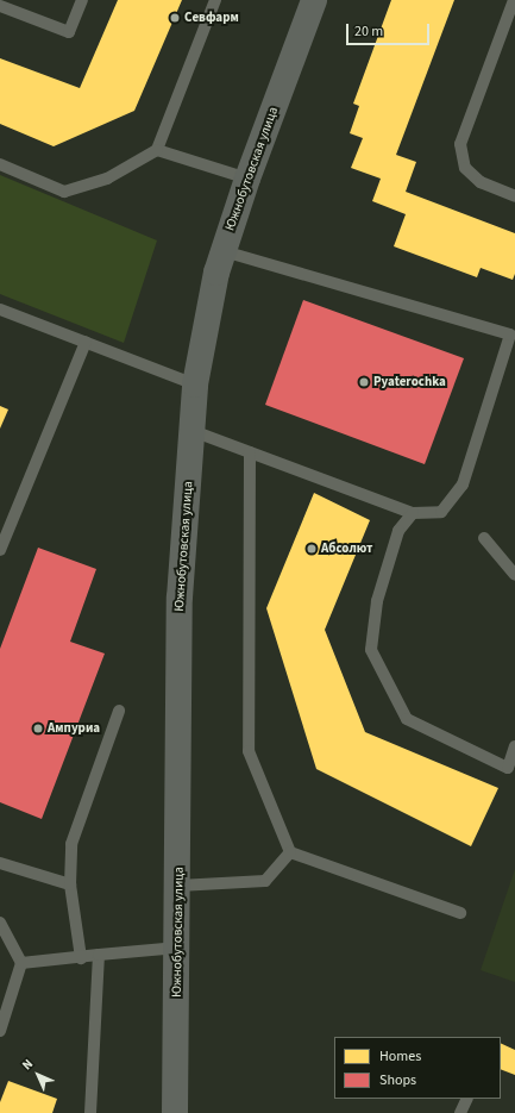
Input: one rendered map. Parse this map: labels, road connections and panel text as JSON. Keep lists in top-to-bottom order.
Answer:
{
  "streets": {
    "street": ["Южнобутовская улица"]
  },
  "places": [
    "Севфарм",
    "Pyaterochka",
    "Абсолют",
    "Ампуриа"
  ],
  "legend": ["Homes", "Shops"],
  "scale_bar": "20 m",
  "north": "top left"
}
